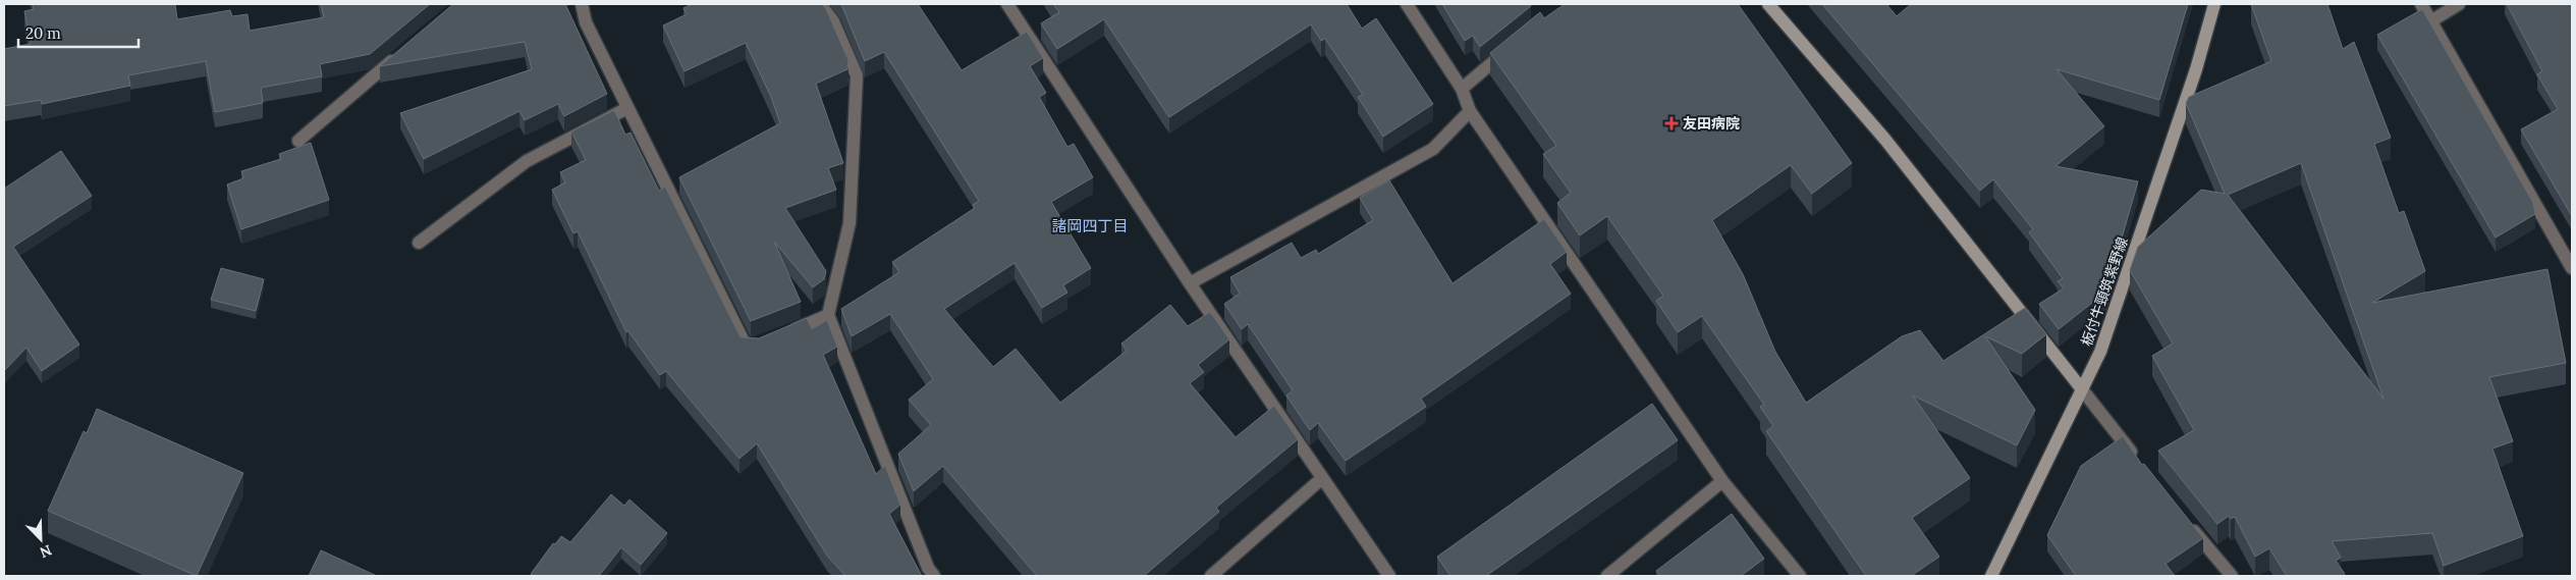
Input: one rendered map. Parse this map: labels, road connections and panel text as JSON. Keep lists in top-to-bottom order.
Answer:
{
  "streets": {
    "main road": ["板付牛頸筑紫野線"]
  },
  "districts": ["諸岡四丁目"],
  "places": {
    "health": ["友田病院"]
  },
  "scale_bar": "20 m",
  "north": "bottom right"
}
